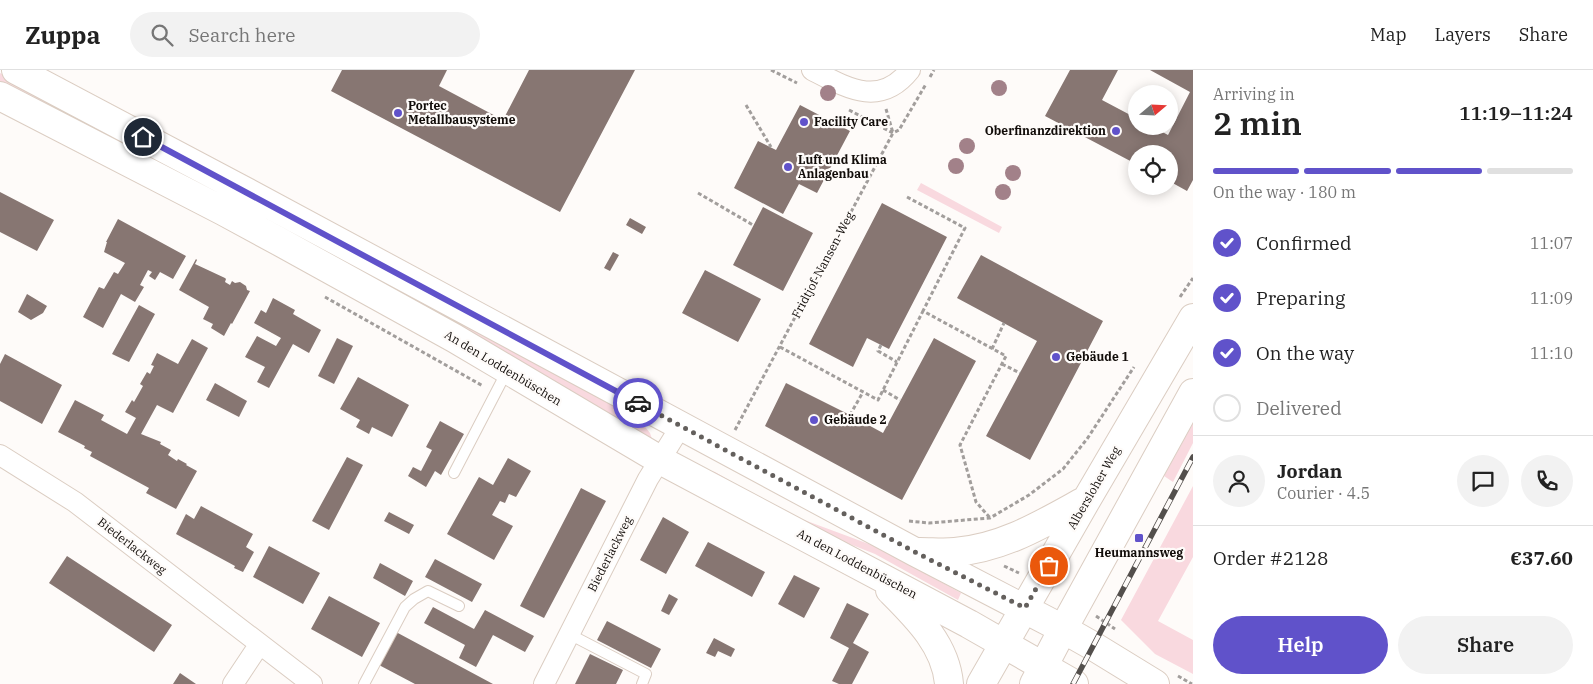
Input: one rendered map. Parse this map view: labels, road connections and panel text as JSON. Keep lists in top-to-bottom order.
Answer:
{
  "streets": {
    "main road": ["An den Loddenbüschen", "Albersloher Weg"],
    "street": ["Biederlackweg"],
    "path": ["Fridtjof-Nansen-Weg"]
  },
  "crossings": [
    ["An den Loddenbüschen", "Albersloher Weg"],
    ["An den Loddenbüschen", "Biederlackweg"]
  ],
  "places": {
    "other": [
      "Portec Metallbausysteme",
      "Facility Care",
      "Oberfinanzdirektion",
      "Luft und Klima Anlagenbau",
      "Gebäude 1",
      "Gebäude 2"
    ],
    "transit": ["Heumannsweg"]
  },
  "north": "right",
  "page": {
    "header": "Zuppa",
    "search": "Search here",
    "nav": ["Map", "Layers", "Share"],
    "heading": ["2 min", "Arriving in", "11:19–11:24"],
    "panel": [
      "Jordan",
      "Courier · 4.5",
      "Order #2128",
      "€37.60"
    ],
    "bar": "On the way · 180 m",
    "list": [
      ["Confirmed", "11:07"],
      ["Preparing", "11:09"],
      ["On the way", "11:10"],
      "Delivered"
    ],
    "buttons": ["Help", "Share"]
  }
}
